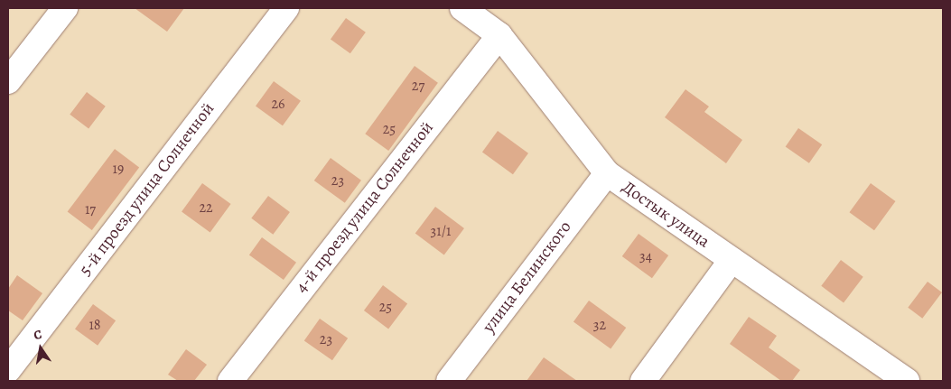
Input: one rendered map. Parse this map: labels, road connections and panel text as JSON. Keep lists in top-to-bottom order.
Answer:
{
  "streets": {
    "street": [
      "5-й проезд улица Солнечной",
      "4-й проезд улица Солнечной",
      "Достык улица",
      "улица Белинского"
    ]
  },
  "crossings": [
    ["4-й проезд улица Солнечной", "Достык улица"],
    ["Достык улица", "улица Белинского"]
  ],
  "house_numbers": [
    "27",
    "26",
    "25",
    "19",
    "23",
    "22",
    "17",
    "31/1",
    "34",
    "25",
    "18",
    "32",
    "23"
  ],
  "north": "top"
}
